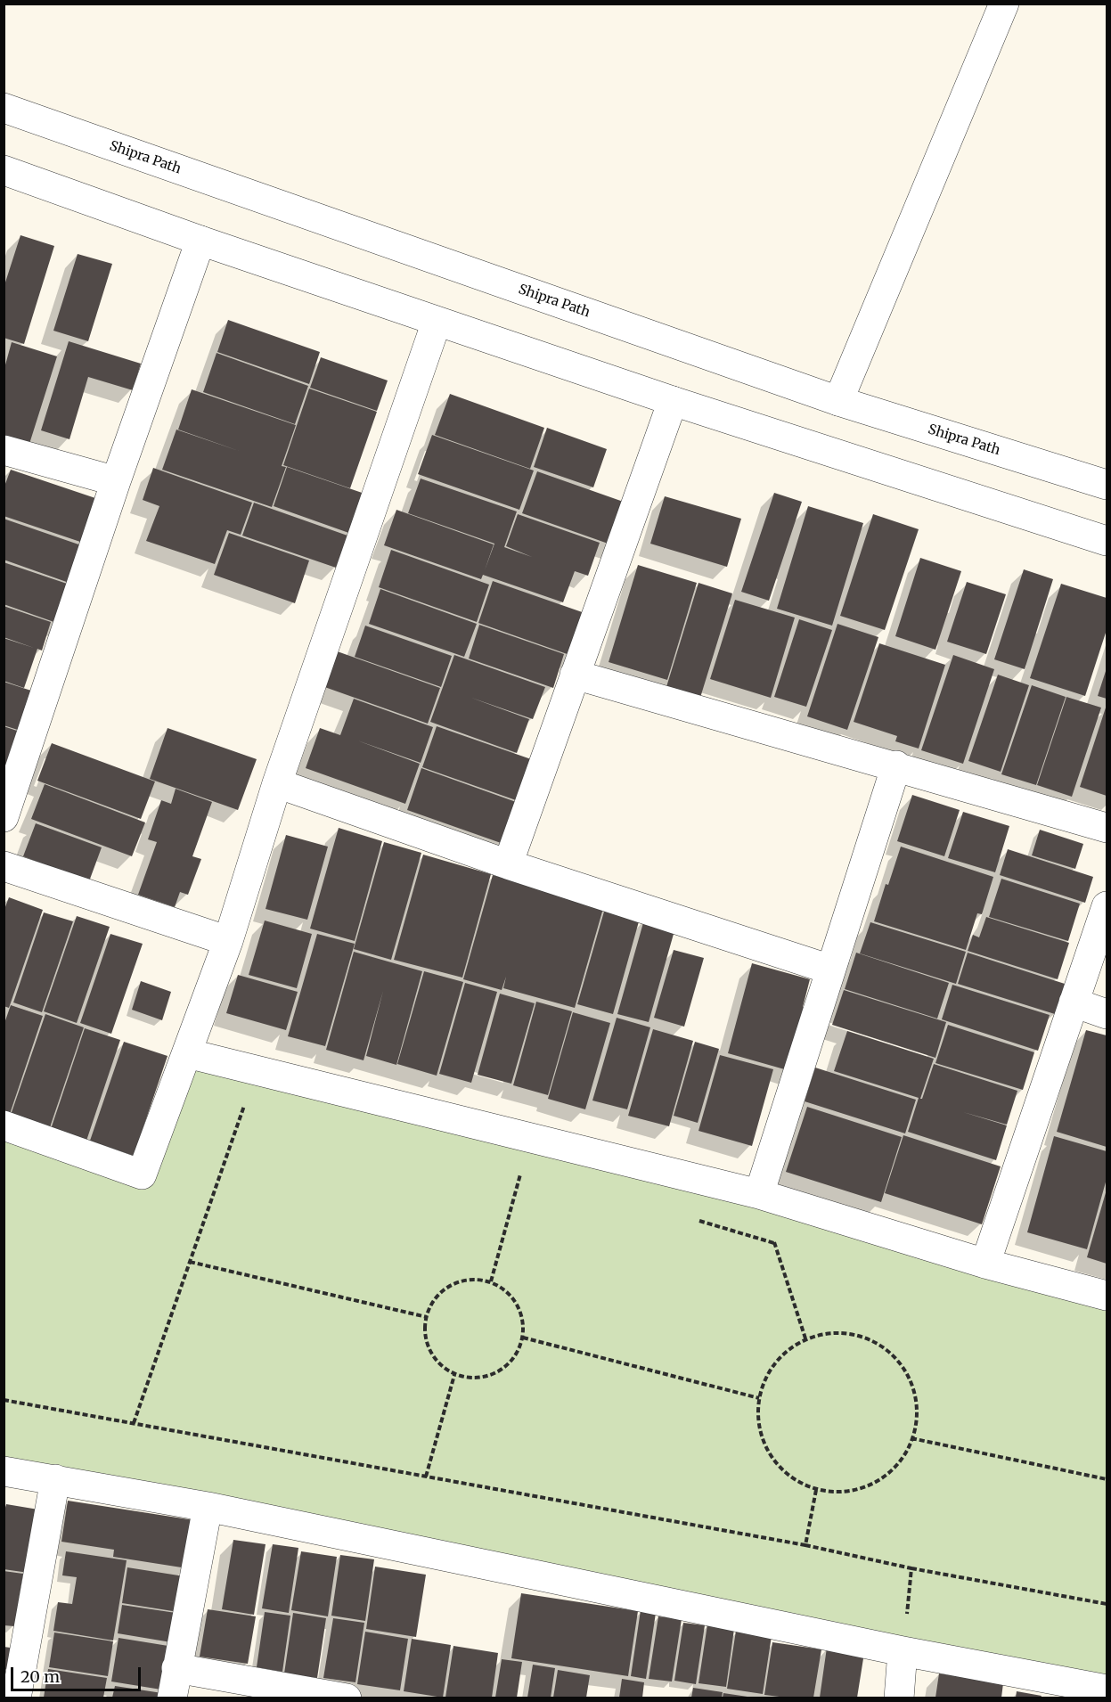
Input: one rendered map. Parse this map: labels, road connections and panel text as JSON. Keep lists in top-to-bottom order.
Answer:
{
  "streets": {
    "street": ["Shipra Path"]
  },
  "scale_bar": "20 m"
}
